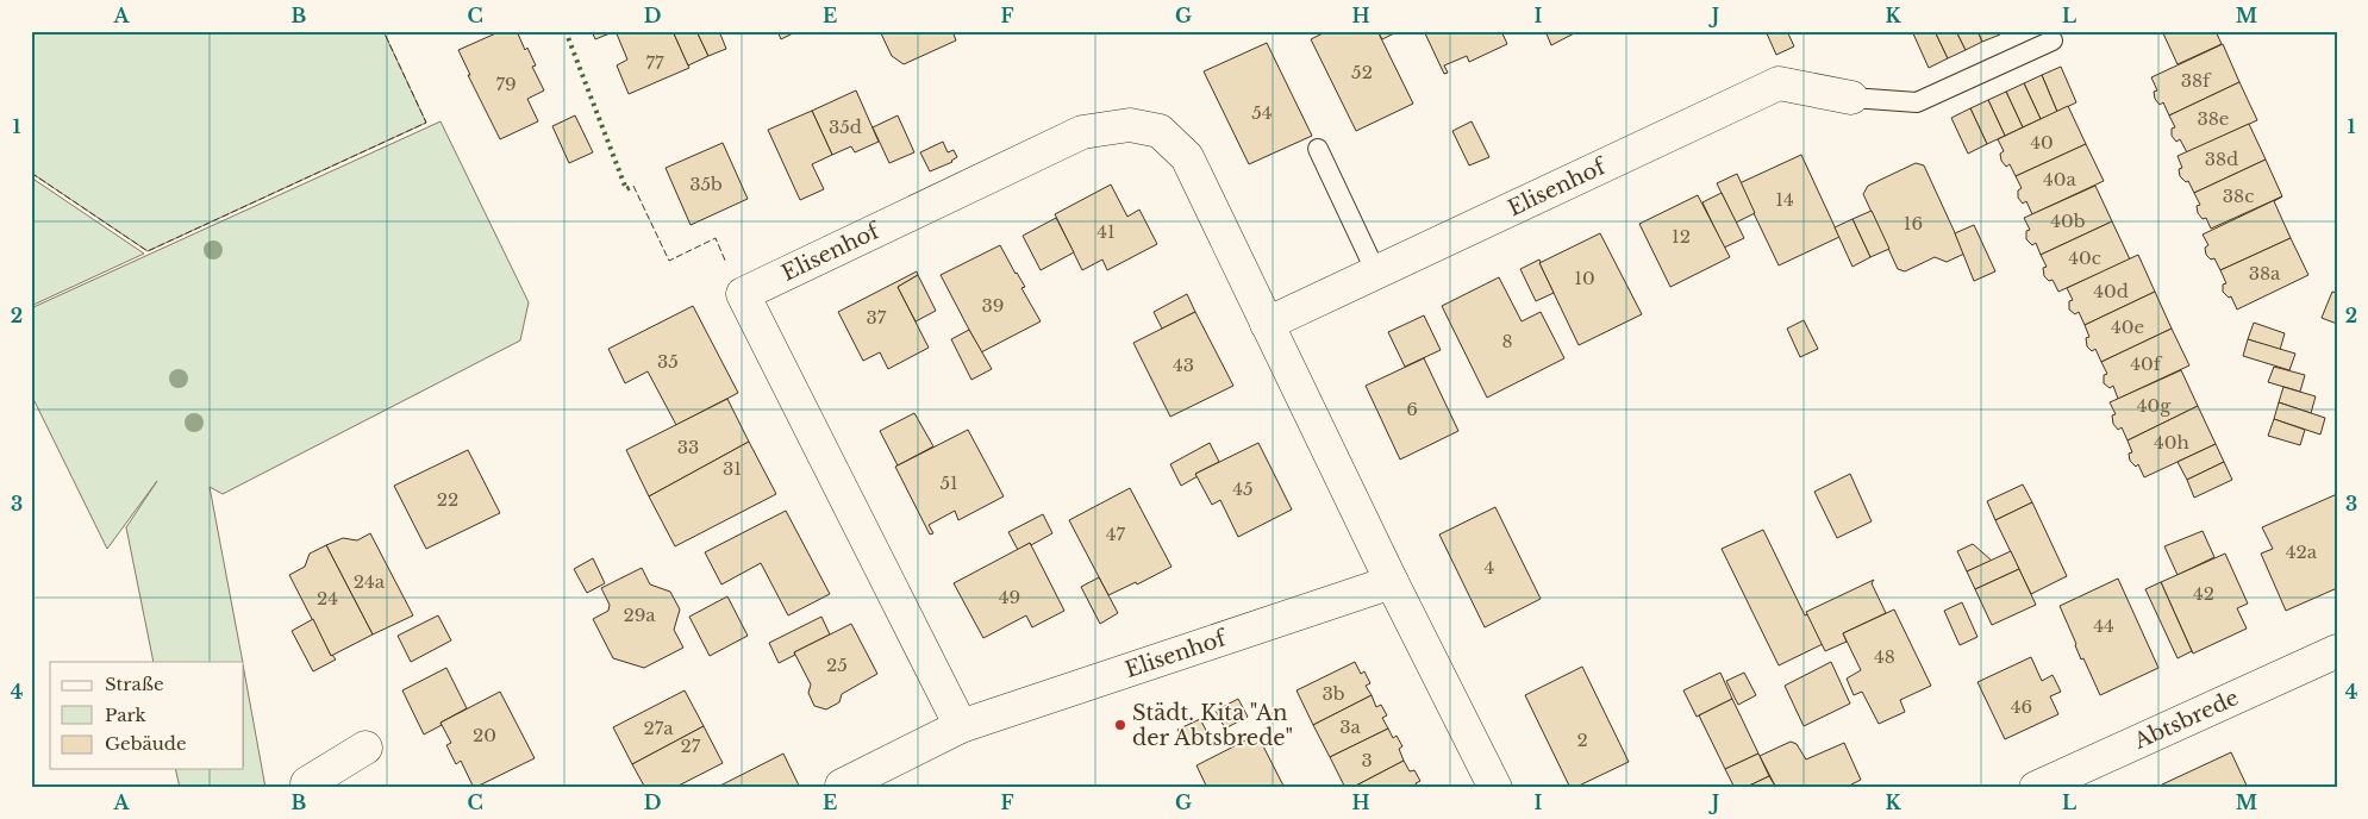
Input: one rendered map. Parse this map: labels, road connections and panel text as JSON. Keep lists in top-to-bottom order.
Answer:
{
  "streets": {
    "street": ["Elisenhof", "Abtsbrede"]
  },
  "places": ["Städt. Kita \"An der Abtsbrede\""],
  "house_numbers": [
    "77",
    "52",
    "38f",
    "79",
    "54",
    "38e",
    "35d",
    "40",
    "38d",
    "40a",
    "35b",
    "38c",
    "14",
    "40b",
    "16",
    "41",
    "12",
    "40c",
    "38a",
    "10",
    "40d",
    "39",
    "37",
    "40e",
    "8",
    "35",
    "40f",
    "43",
    "40g",
    "6",
    "40h",
    "33",
    "31",
    "51",
    "45",
    "22",
    "47",
    "42a",
    "4",
    "24a",
    "42",
    "49",
    "24",
    "29a",
    "44",
    "48",
    "25",
    "3b",
    "46",
    "3a",
    "27a",
    "20",
    "2",
    "27",
    "3"
  ],
  "legend": ["Straße", "Park", "Gebäude"],
  "grid": {
    "columns": [
      "A",
      "B",
      "C",
      "D",
      "E",
      "F",
      "G",
      "H",
      "I",
      "J",
      "K",
      "L",
      "M"
    ],
    "rows": [
      "1",
      "2",
      "3",
      "4"
    ]
  }
}
